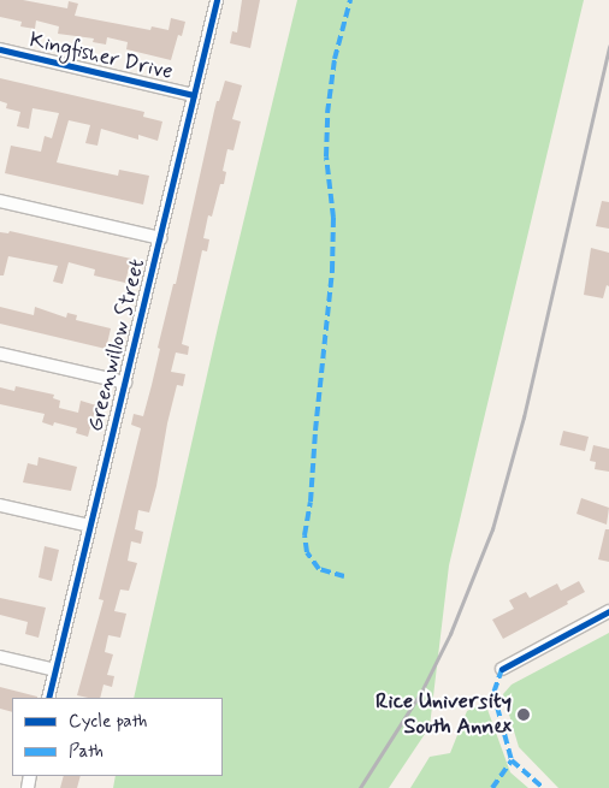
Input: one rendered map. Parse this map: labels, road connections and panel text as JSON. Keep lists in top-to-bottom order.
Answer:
{
  "streets": {
    "street": ["Kingfisher Drive", "Greenwillow Street"]
  },
  "crossings": [
    ["Kingfisher Drive", "Greenwillow Street"]
  ],
  "places": ["Rice University South Annex"],
  "legend": ["Cycle path", "Path"]
}
